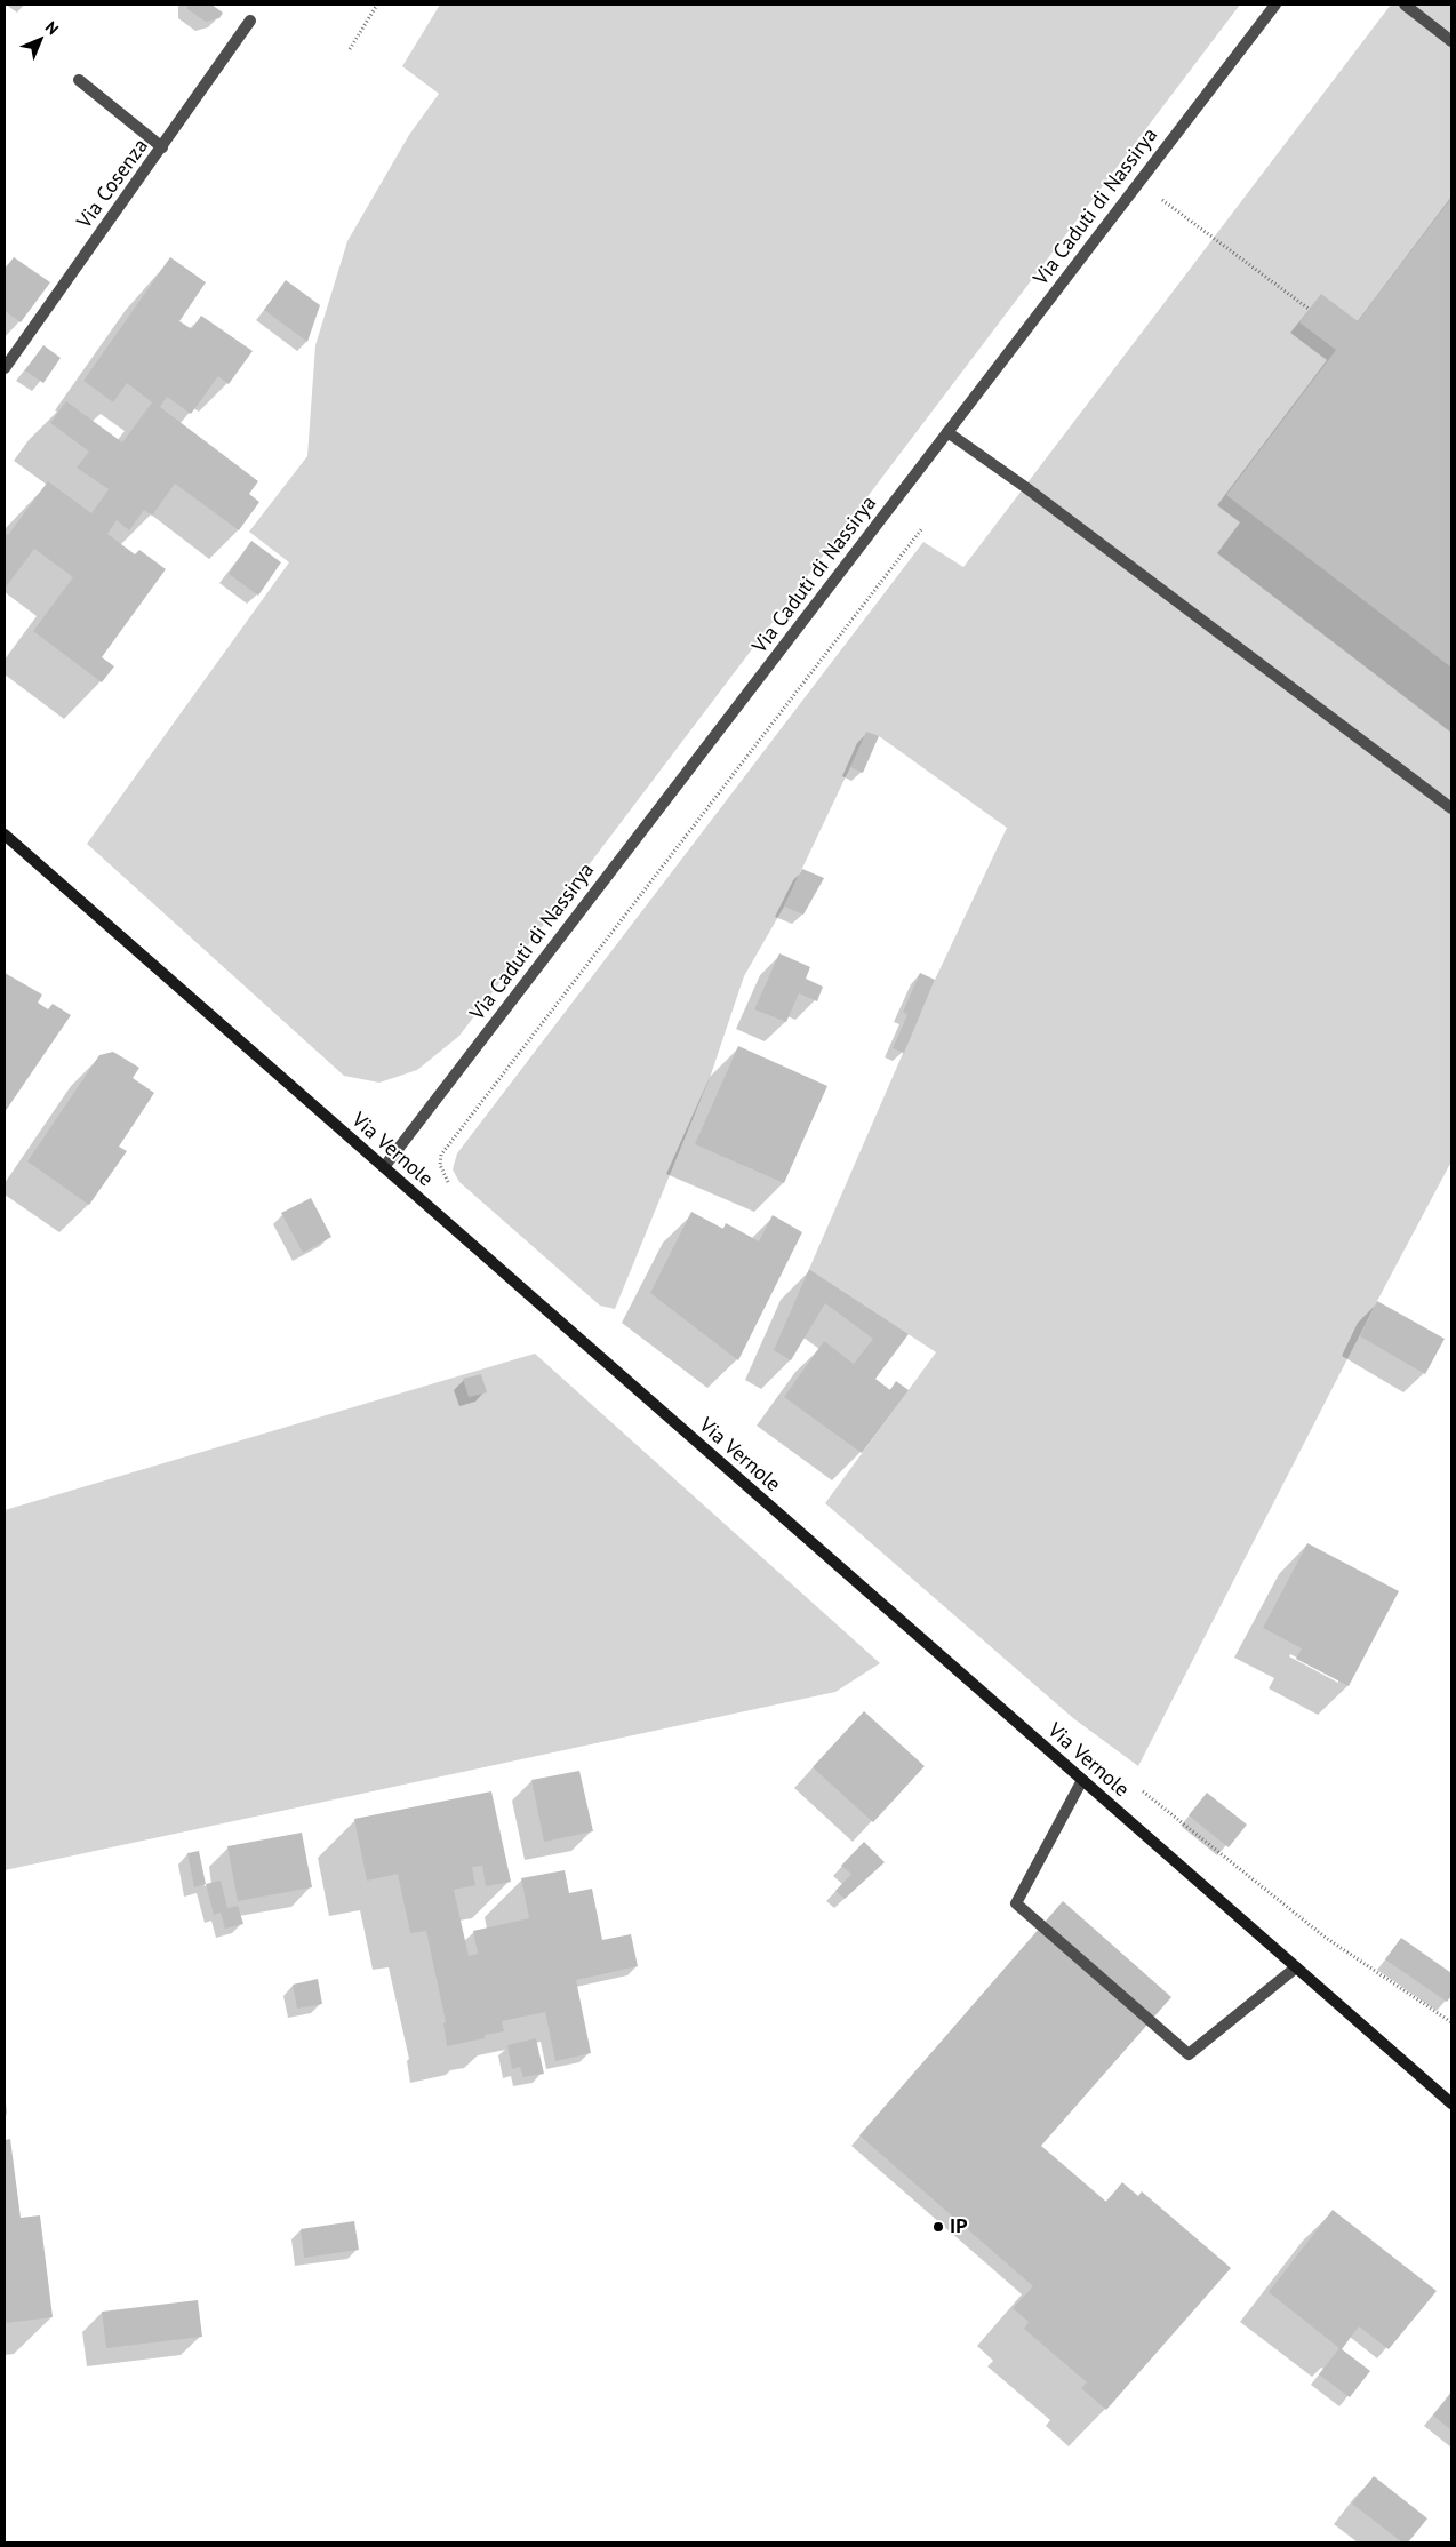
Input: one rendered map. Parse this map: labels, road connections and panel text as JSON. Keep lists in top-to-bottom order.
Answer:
{
  "streets": {
    "main road": ["Via Vernole"],
    "street": ["Via Cosenza", "Via Caduti di Nassirya"]
  },
  "crossings": [
    ["Via Caduti di Nassirya", "Via Vernole"]
  ],
  "places": ["IP"],
  "north": "top right"
}
